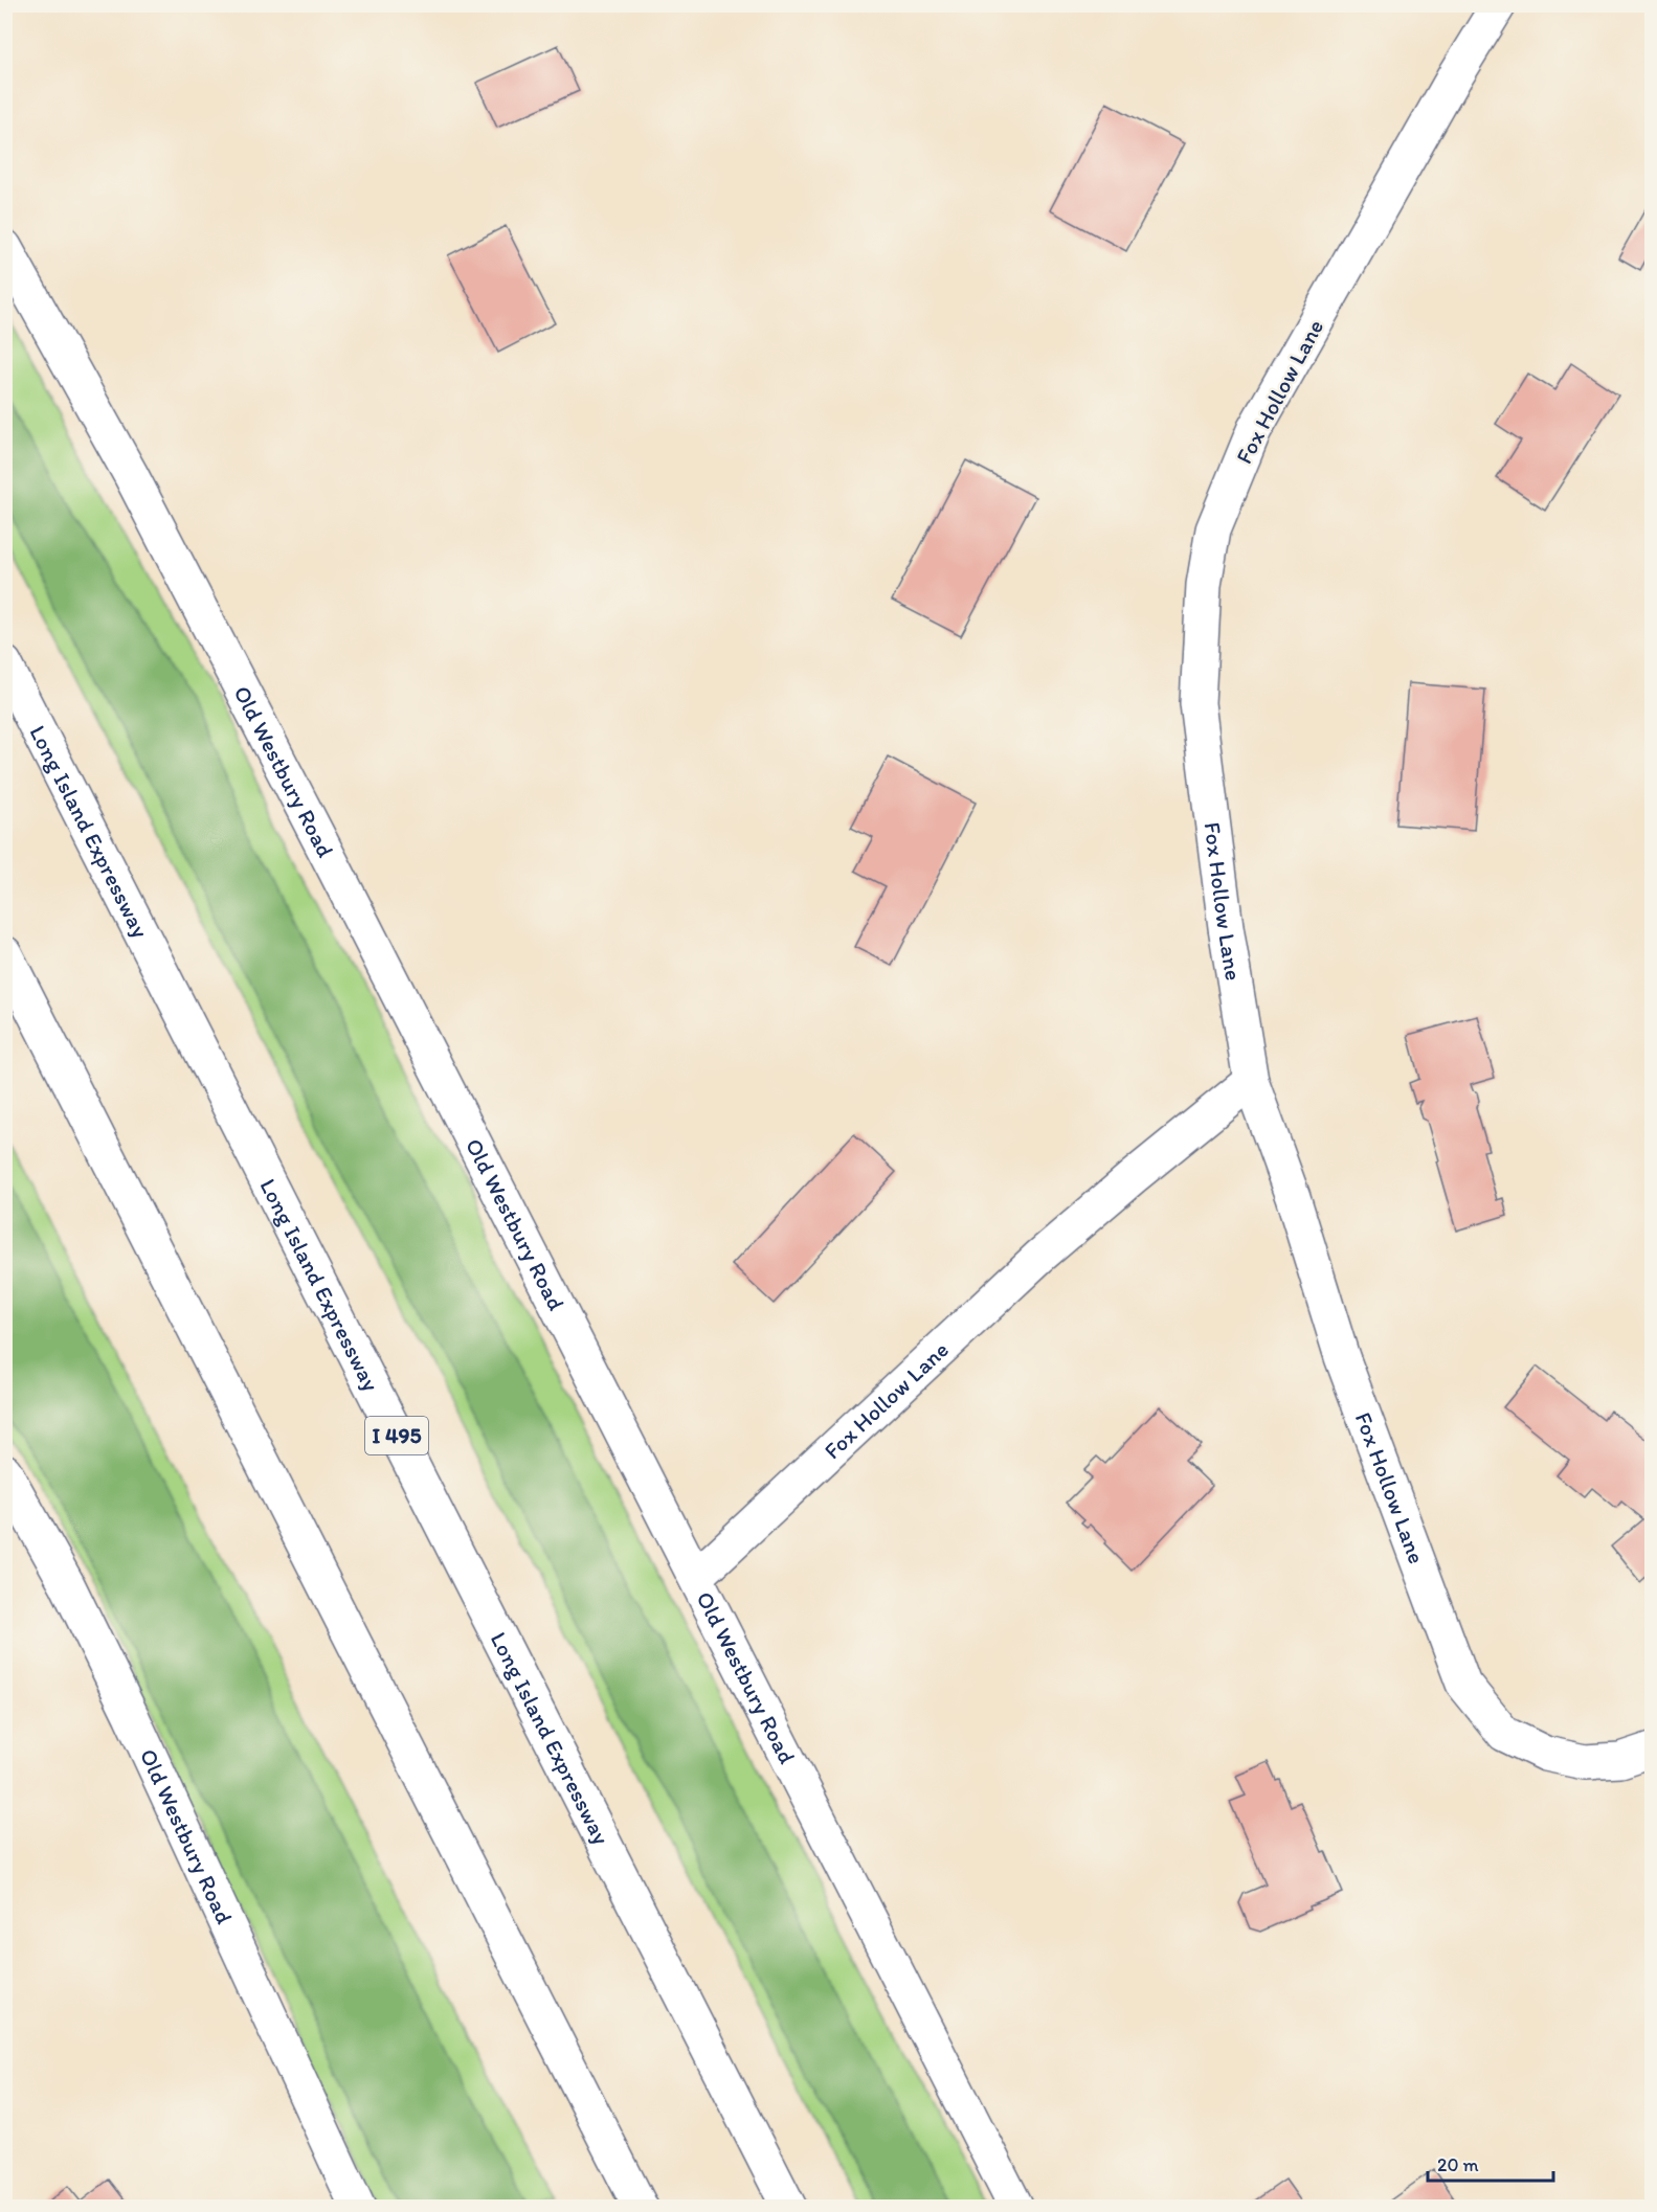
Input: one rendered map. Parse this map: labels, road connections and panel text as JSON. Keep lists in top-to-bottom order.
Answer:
{
  "streets": {
    "main road": [
      "Fox Hollow Lane",
      "Old Westbury Road",
      "Long Island Expressway",
      "I 495"
    ]
  },
  "crossings": [
    ["Fox Hollow Lane", "Old Westbury Road"]
  ],
  "scale_bar": "20 m"
}
